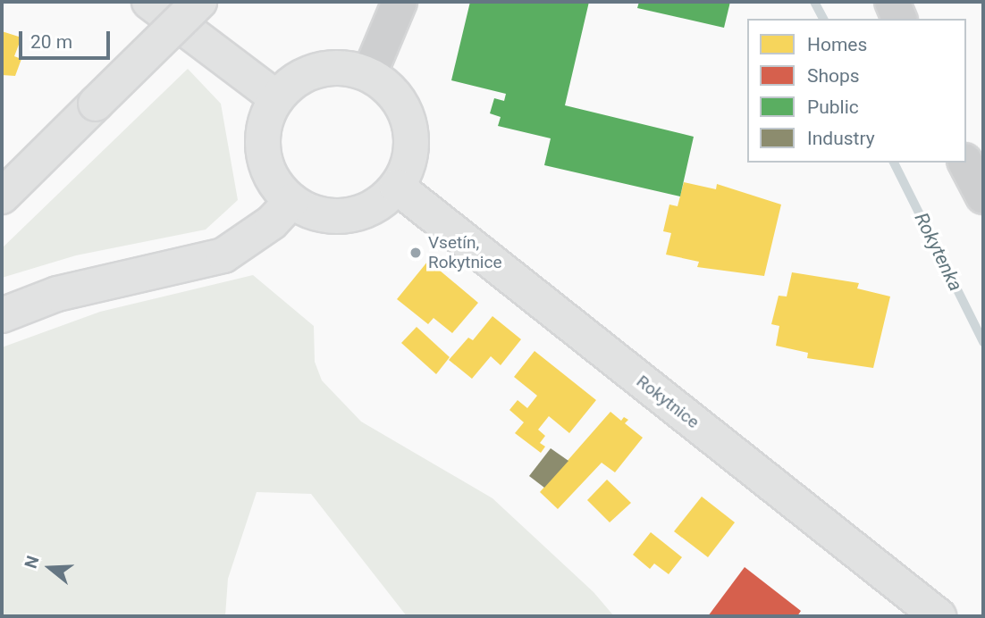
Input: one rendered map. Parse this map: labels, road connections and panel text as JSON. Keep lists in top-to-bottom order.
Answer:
{
  "streets": {
    "main road": ["Rokytnice"]
  },
  "water": ["Rokytenka"],
  "places": ["Vsetín, Rokytnice"],
  "legend": [
    "Homes",
    "Shops",
    "Public",
    "Industry"
  ],
  "scale_bar": "20 m",
  "north": "left"
}
